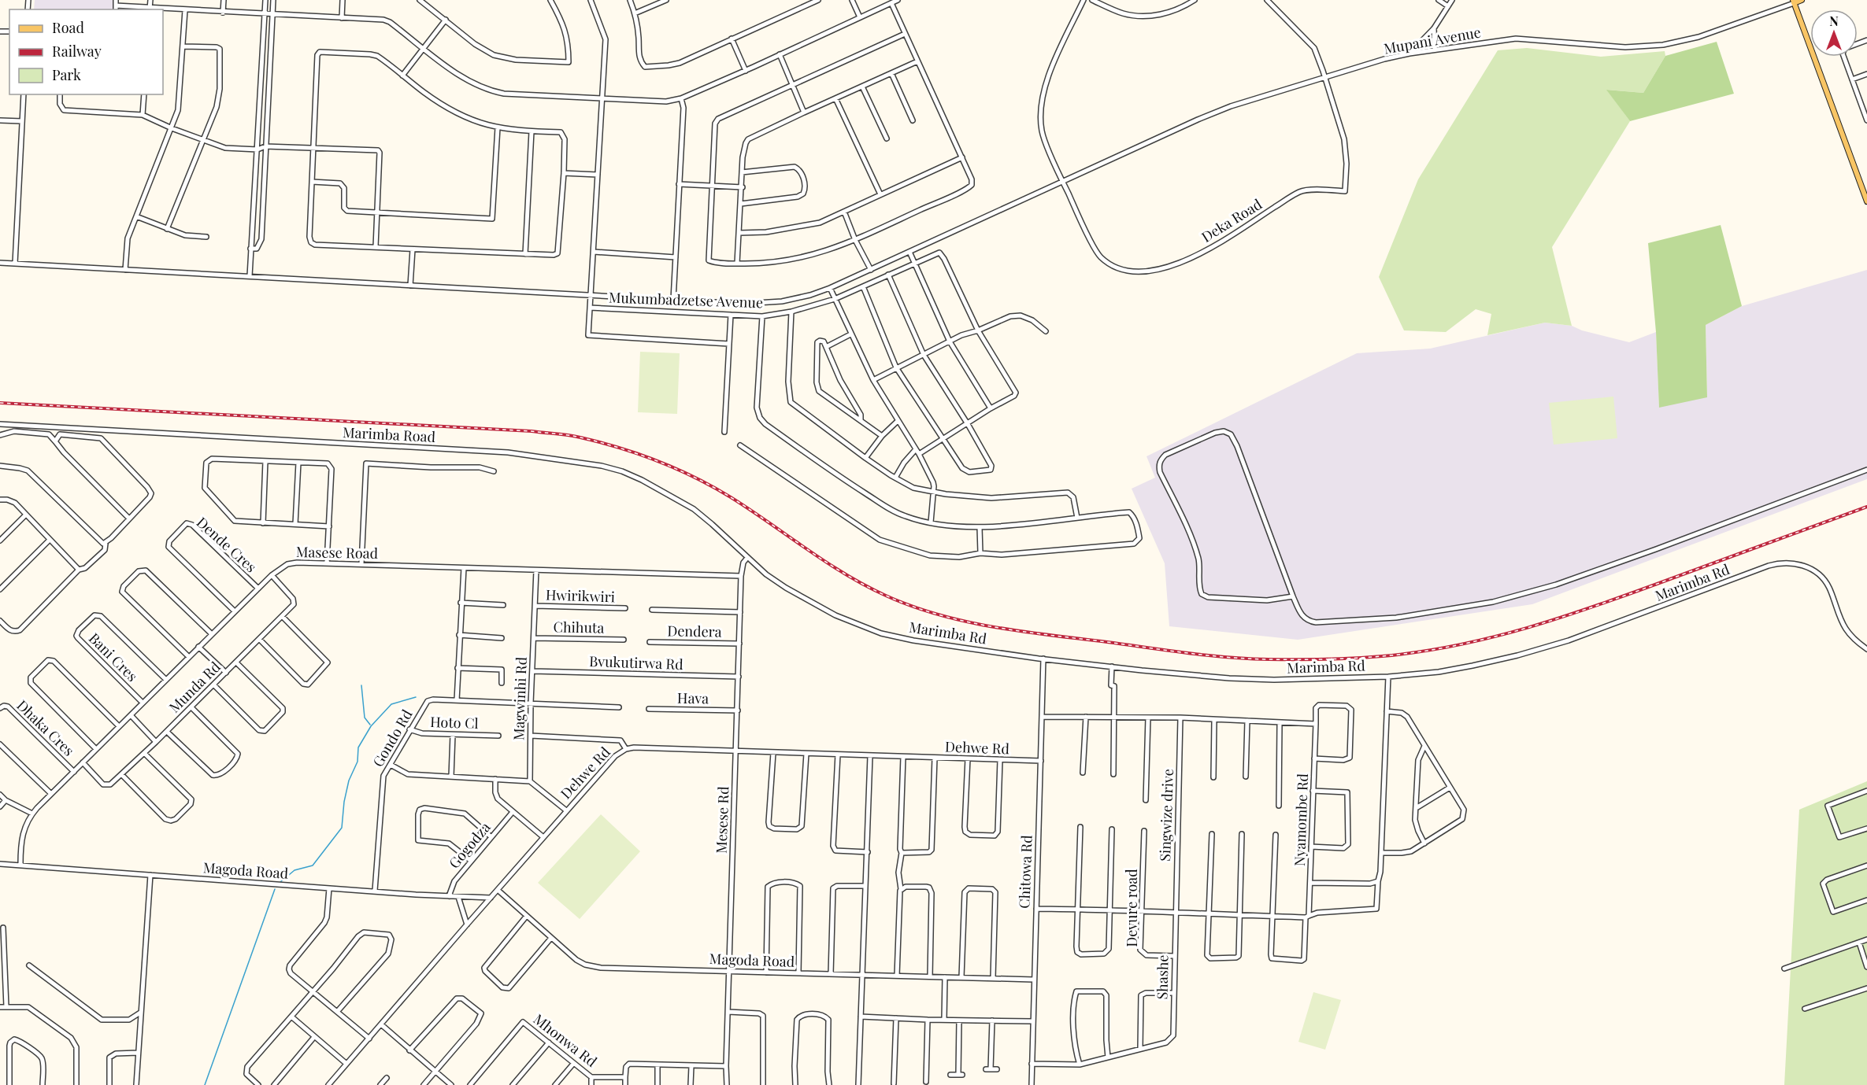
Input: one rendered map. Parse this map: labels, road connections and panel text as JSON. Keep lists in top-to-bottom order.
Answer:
{
  "streets": {
    "street": [
      "Mupani Avenue",
      "Deka Road",
      "Mukumbadzetse Avenue",
      "Marimba Road",
      "Dende Cres",
      "Masese Road",
      "Marimba Rd",
      "Hwirikwiri",
      "Chihuta",
      "Dendera",
      "Bani Cres",
      "Bvukutirwa Rd",
      "Munda Rd",
      "Hava",
      "Magwinhi Rd",
      "Hoto Cl",
      "Dhaka Cres",
      "Gondo Rd",
      "Dehwe Rd",
      "Singwize drive",
      "Mesese Rd",
      "Nyamombe Rd",
      "Gogodza",
      "Magoda Road",
      "Chitowa Rd",
      "Devure road",
      "Shashe",
      "Mhonwa Rd"
    ]
  },
  "crossings": [
    ["Mupani Avenue", "Deka Road"],
    ["Marimba Road", "Marimba Rd"],
    ["Marimba Road", "Mesese Rd"],
    ["Dende Cres", "Masese Road"],
    ["Masese Road", "Bani Cres"],
    ["Masese Road", "Munda Rd"],
    ["Masese Road", "Magwinhi Rd"],
    ["Masese Road", "Dhaka Cres"],
    ["Masese Road", "Mesese Rd"],
    ["Masese Road", "Magoda Road"],
    ["Marimba Rd", "Mesese Rd"],
    ["Marimba Rd", "Chitowa Rd"],
    ["Hwirikwiri", "Magwinhi Rd"],
    ["Chihuta", "Magwinhi Rd"],
    ["Dendera", "Mesese Rd"],
    ["Bvukutirwa Rd", "Magwinhi Rd"],
    ["Bvukutirwa Rd", "Mesese Rd"],
    ["Hava", "Mesese Rd"],
    ["Magwinhi Rd", "Gondo Rd"],
    ["Hoto Cl", "Gondo Rd"],
    ["Gondo Rd", "Magoda Road"],
    ["Dehwe Rd", "Mesese Rd"],
    ["Dehwe Rd", "Magoda Road"],
    ["Dehwe Rd", "Chitowa Rd"],
    ["Singwize drive", "Shashe"],
    ["Mesese Rd", "Magoda Road"],
    ["Gogodza", "Magoda Road"],
    ["Magoda Road", "Chitowa Rd"],
    ["Devure road", "Shashe"]
  ],
  "legend": ["Road", "Railway", "Park"],
  "north": "top"
}
